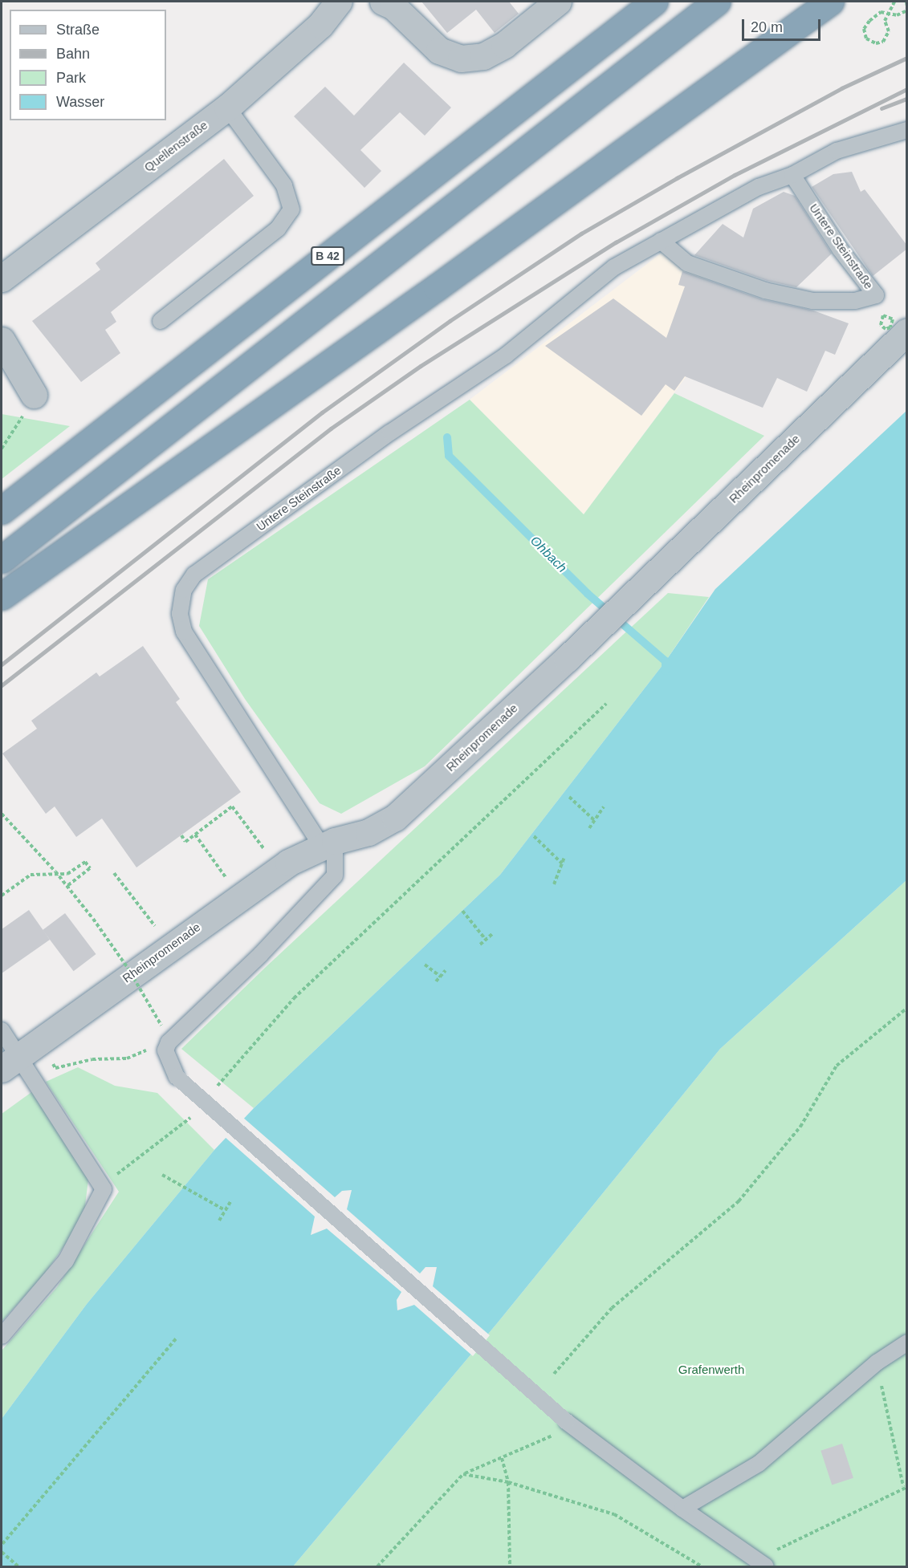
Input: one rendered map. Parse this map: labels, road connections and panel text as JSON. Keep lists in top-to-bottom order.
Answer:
{
  "streets": {
    "highway": ["B 42"],
    "street": ["Quellenstraße", "Rheinpromenade"],
    "lane": ["Untere Steinstraße"]
  },
  "crossings": [
    ["Untere Steinstraße", "Rheinpromenade"]
  ],
  "water": ["Ohbach"],
  "parks": ["Grafenwerth"],
  "legend": [
    "Straße",
    "Bahn",
    "Park",
    "Wasser"
  ],
  "scale_bar": "20 m"
}
